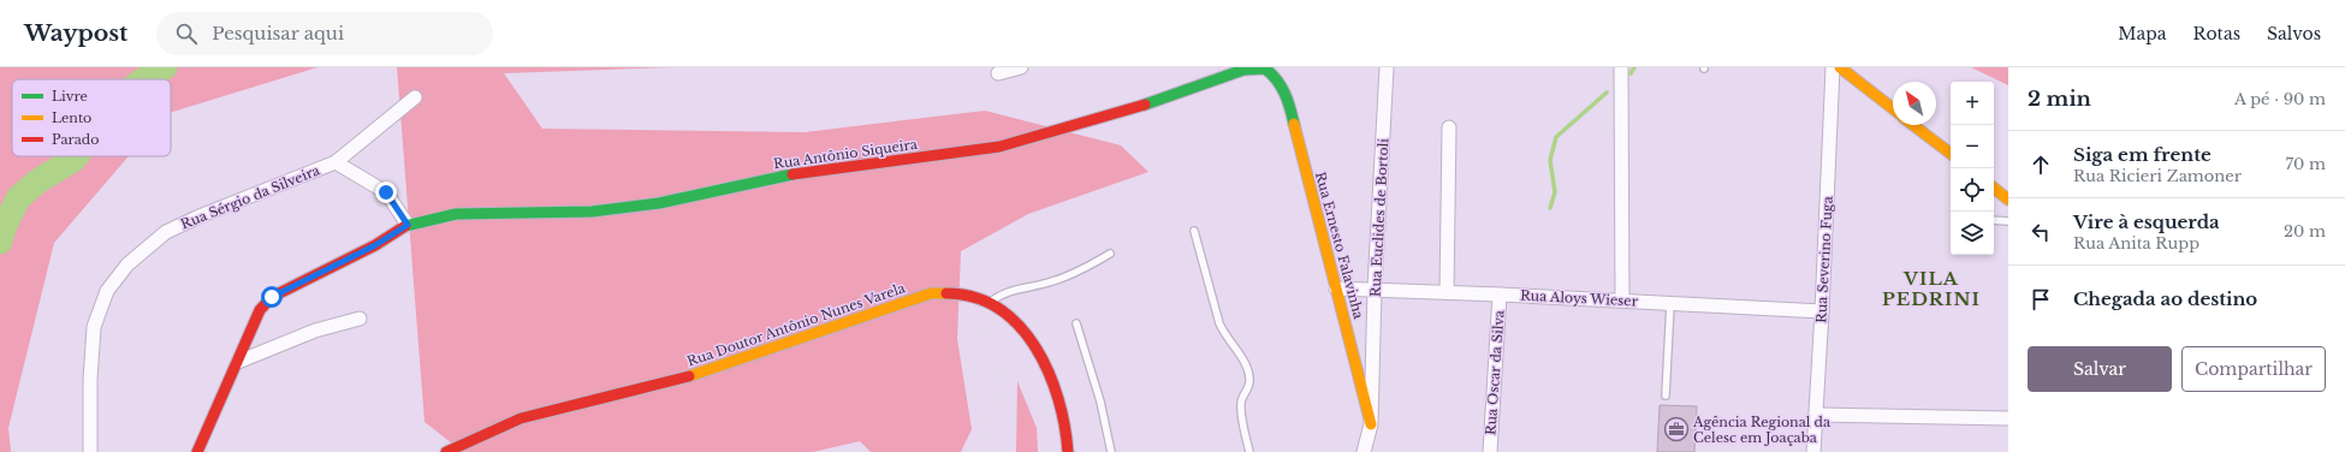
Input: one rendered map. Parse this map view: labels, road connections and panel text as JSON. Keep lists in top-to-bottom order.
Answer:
{
  "streets": {
    "street": [
      "Rua Antônio Siqueira",
      "Rua Sérgio da Silveira",
      "Rua Euclides de Bortoli",
      "Rua Ernesto Falavinha",
      "Rua Severino Fuga",
      "Rua Aloys Wieser",
      "Rua Doutor Antônio Nunes Varela",
      "Rua Oscar da Silva"
    ]
  },
  "crossings": [
    ["Rua Antônio Siqueira", "Rua Ernesto Falavinha"],
    ["Rua Euclides de Bortoli", "Rua Ernesto Falavinha"],
    ["Rua Euclides de Bortoli", "Rua Aloys Wieser"],
    ["Rua Ernesto Falavinha", "Rua Aloys Wieser"],
    ["Rua Severino Fuga", "Rua Aloys Wieser"],
    ["Rua Aloys Wieser", "Rua Oscar da Silva"]
  ],
  "districts": ["VILA PEDRINI"],
  "places": {
    "office": ["Agência Regional da Celesc em Joaçaba"]
  },
  "legend": ["Livre", "Lento", "Parado"],
  "north": "top left",
  "page": {
    "header": "Waypost",
    "search": "Pesquisar aqui",
    "nav": ["Mapa", "Rotas", "Salvos"],
    "heading": ["2 min", "A pé · 90 m"],
    "map_buttons": ["+", "−"],
    "list": [
      ["Siga em frente", "Rua Ricieri Zamoner", "70 m"],
      ["Vire à esquerda", "Rua Anita Rupp", "20 m"],
      "Chegada ao destino"
    ],
    "buttons": ["Salvar", "Compartilhar"]
  }
}
